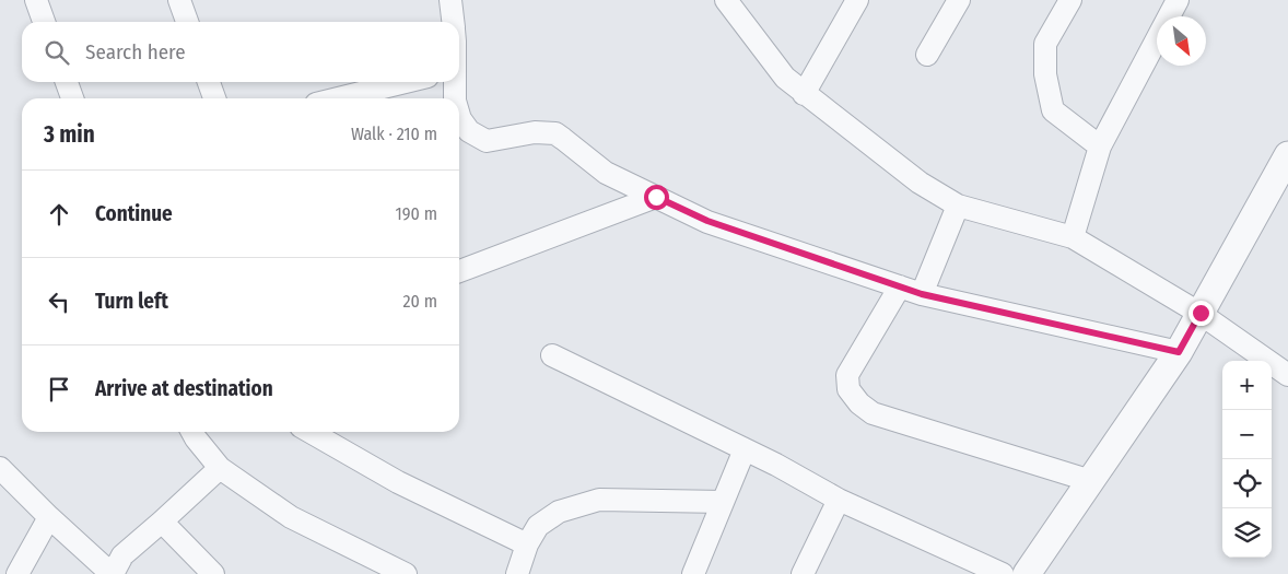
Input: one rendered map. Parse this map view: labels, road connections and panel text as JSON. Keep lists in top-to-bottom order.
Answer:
{
  "north": "bottom right",
  "page": {
    "search": "Search here",
    "heading": ["3 min", "Walk · 210 m"],
    "list": [
      ["Continue", "190 m"],
      ["Turn left", "20 m"],
      "Arrive at destination"
    ],
    "map_buttons": ["+", "−"]
  }
}
